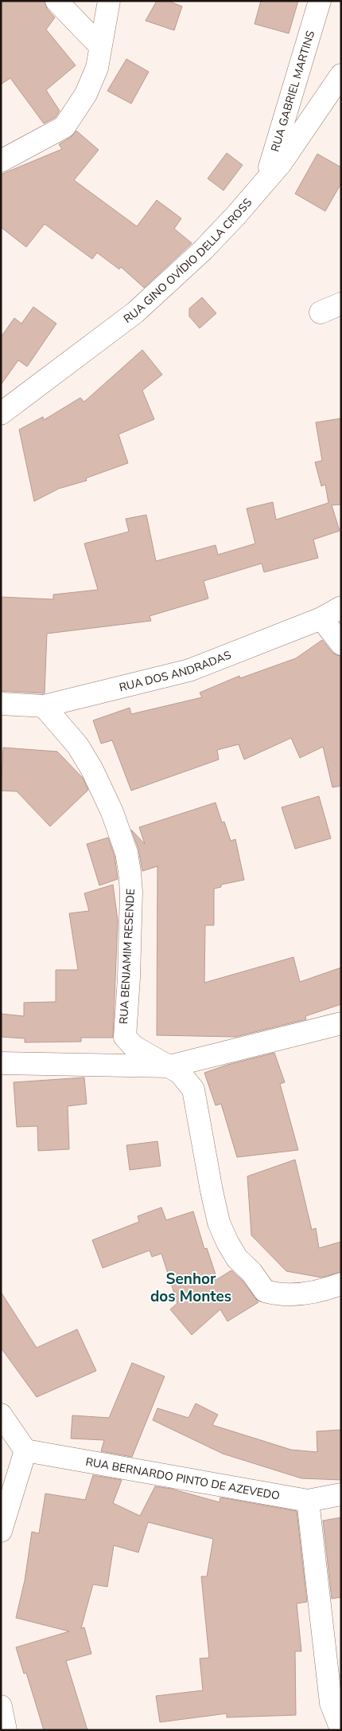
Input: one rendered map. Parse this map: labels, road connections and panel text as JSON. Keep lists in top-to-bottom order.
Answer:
{
  "streets": {
    "street": [
      "RUA GABRIEL MARTINS",
      "RUA GINO OVÍDIO DELLA CROSS",
      "RUA DOS ANDRADAS",
      "RUA BENJAMIM RESENDE",
      "RUA BERNARDO PINTO DE AZEVEDO"
    ]
  },
  "crossings": [
    ["RUA GABRIEL MARTINS", "RUA GINO OVÍDIO DELLA CROSS"],
    ["RUA DOS ANDRADAS", "RUA BENJAMIM RESENDE"]
  ],
  "districts": ["Senhor dos Montes"]
}
